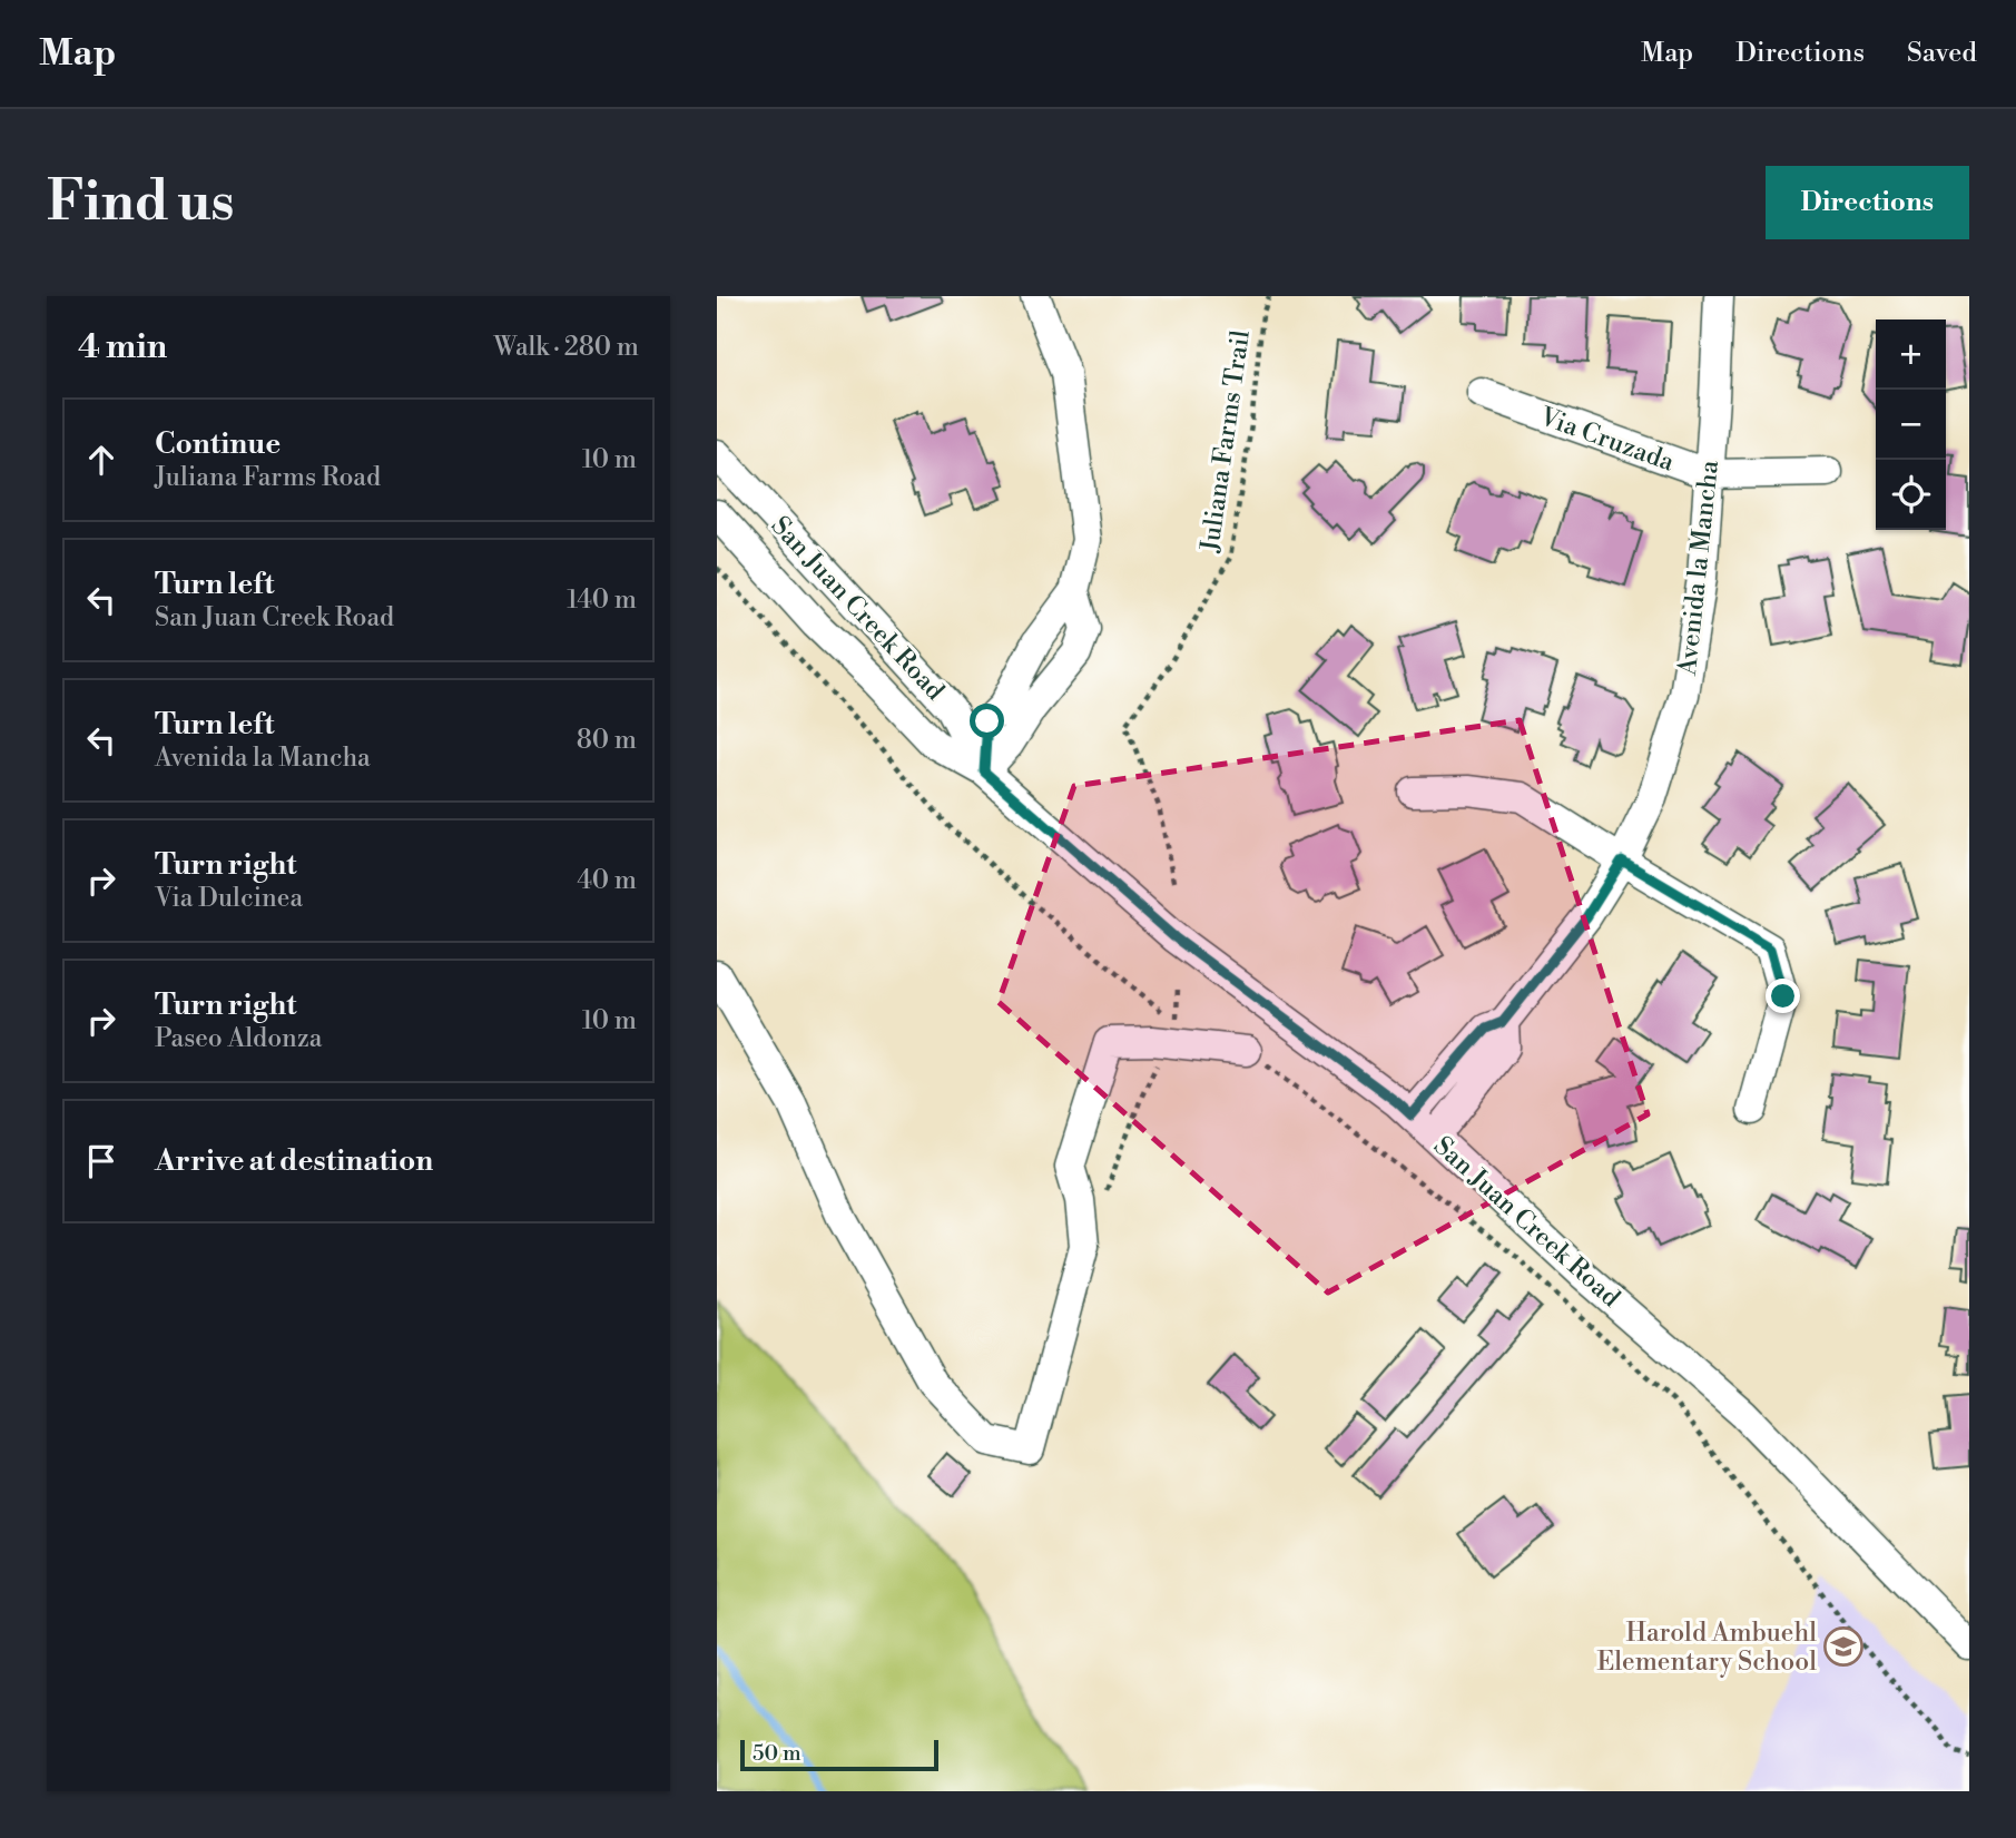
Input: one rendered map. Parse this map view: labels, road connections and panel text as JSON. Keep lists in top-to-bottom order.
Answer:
{
  "streets": {
    "street": ["Via Cruzada", "Avenida la Mancha", "San Juan Creek Road"],
    "path": ["Juliana Farms Trail"]
  },
  "crossings": [
    ["Via Cruzada", "Avenida la Mancha"],
    ["Avenida la Mancha", "San Juan Creek Road"]
  ],
  "places": {
    "school or university": ["Harold Ambuehl Elementary School"]
  },
  "scale_bar": "50 m",
  "page": {
    "header": "Map",
    "nav": ["Map", "Directions", "Saved"],
    "buttons": "Directions",
    "title": "Find us",
    "heading": ["4 min", "Walk · 280 m"],
    "map_buttons": ["+", "−"],
    "list": [
      ["Continue", "Juliana Farms Road", "10 m"],
      ["Turn left", "San Juan Creek Road", "140 m"],
      ["Turn left", "Avenida la Mancha", "80 m"],
      ["Turn right", "Via Dulcinea", "40 m"],
      ["Turn right", "Paseo Aldonza", "10 m"],
      "Arrive at destination"
    ],
    "scale": "50 m"
  }
}
